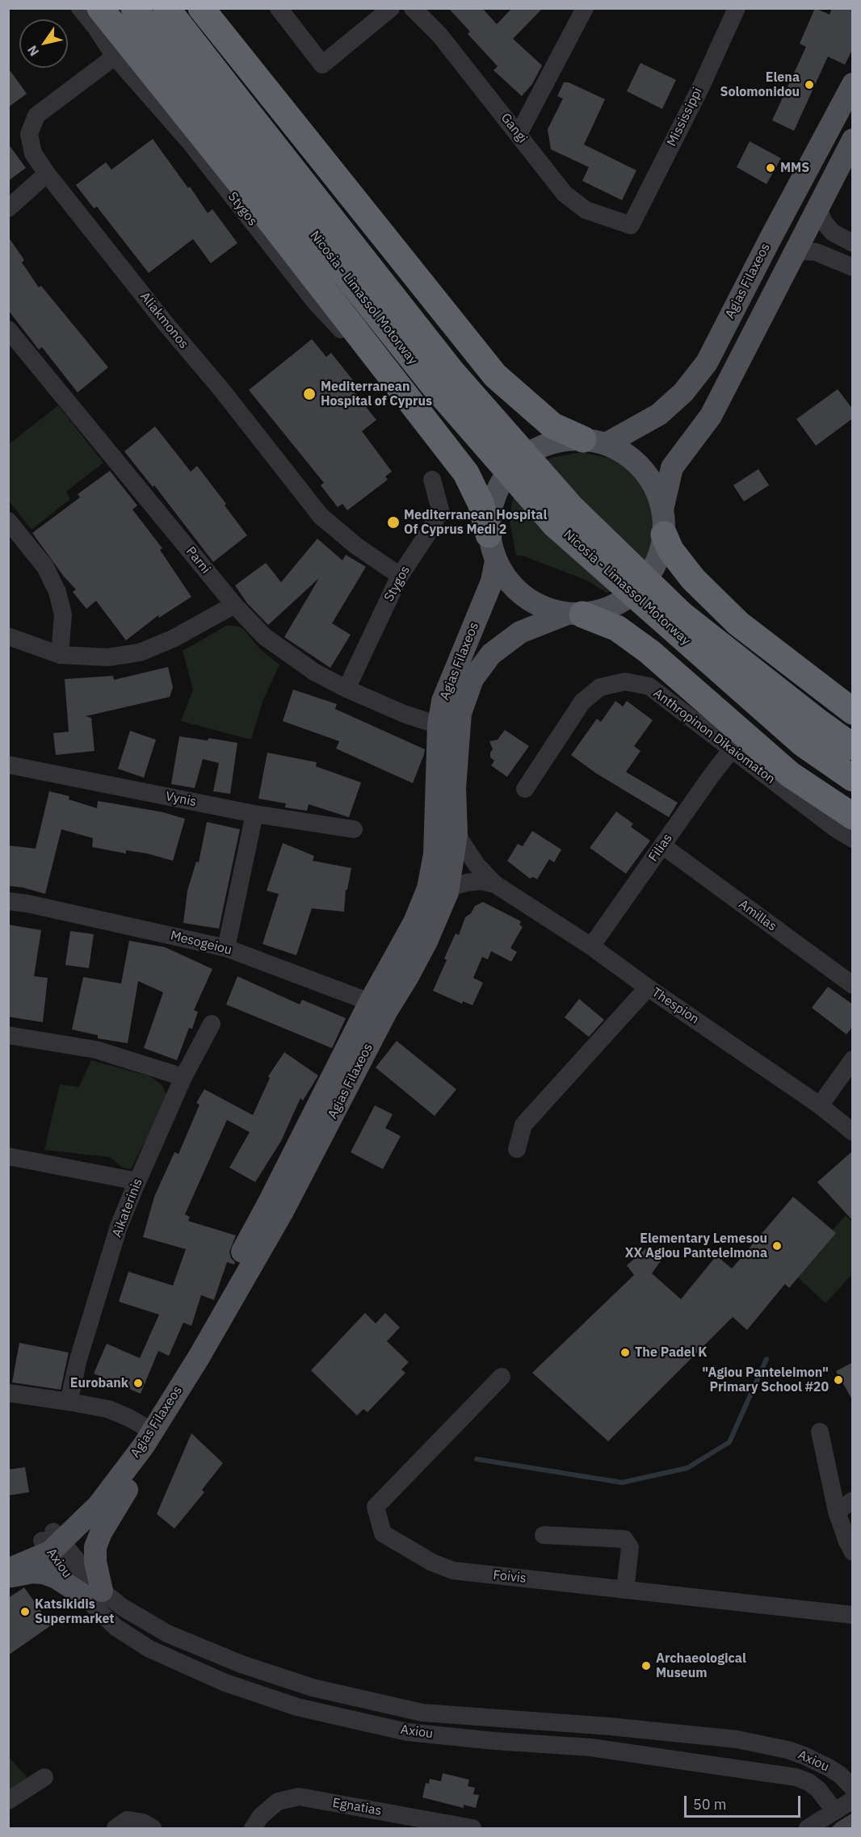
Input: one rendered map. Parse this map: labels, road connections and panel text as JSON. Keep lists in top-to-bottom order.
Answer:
{
  "streets": {
    "highway": ["Nicosia - Limassol Motorway"],
    "main road": ["Agias Filaxeos"],
    "street": [
      "Mississippi",
      "Gangi",
      "Stygos",
      "Aliakmonos",
      "Parni",
      "Anthropinon Dikaiomaton",
      "Vynis",
      "Filias",
      "Amillas",
      "Mesogeiou",
      "Thespion",
      "Aikaterinis",
      "Axiou",
      "Foivis",
      "Egnatias"
    ]
  },
  "crossings": [
    ["Mississippi", "Gangi"],
    ["Stygos", "Aliakmonos"],
    ["Stygos", "Parni"],
    ["Agias Filaxeos", "Parni"],
    ["Agias Filaxeos", "Mesogeiou"],
    ["Agias Filaxeos", "Thespion"],
    ["Agias Filaxeos", "Axiou"],
    ["Anthropinon Dikaiomaton", "Filias"],
    ["Filias", "Amillas"],
    ["Filias", "Thespion"]
  ],
  "places": [
    "Elena Solomonidou",
    "MMS",
    "Mediterranean Hospital of Cyprus",
    "Mediterranean Hospital Of Cyprus Medi 2",
    "Elementary Lemesou XX Agiou Panteleimona",
    "The Padel K",
    "\"Agiou Panteleimon\" Primary School #20",
    "Eurobank",
    "Katsikidis Supermarket",
    "Archaeological Museum"
  ],
  "scale_bar": "50 m",
  "north": "bottom left"
}
